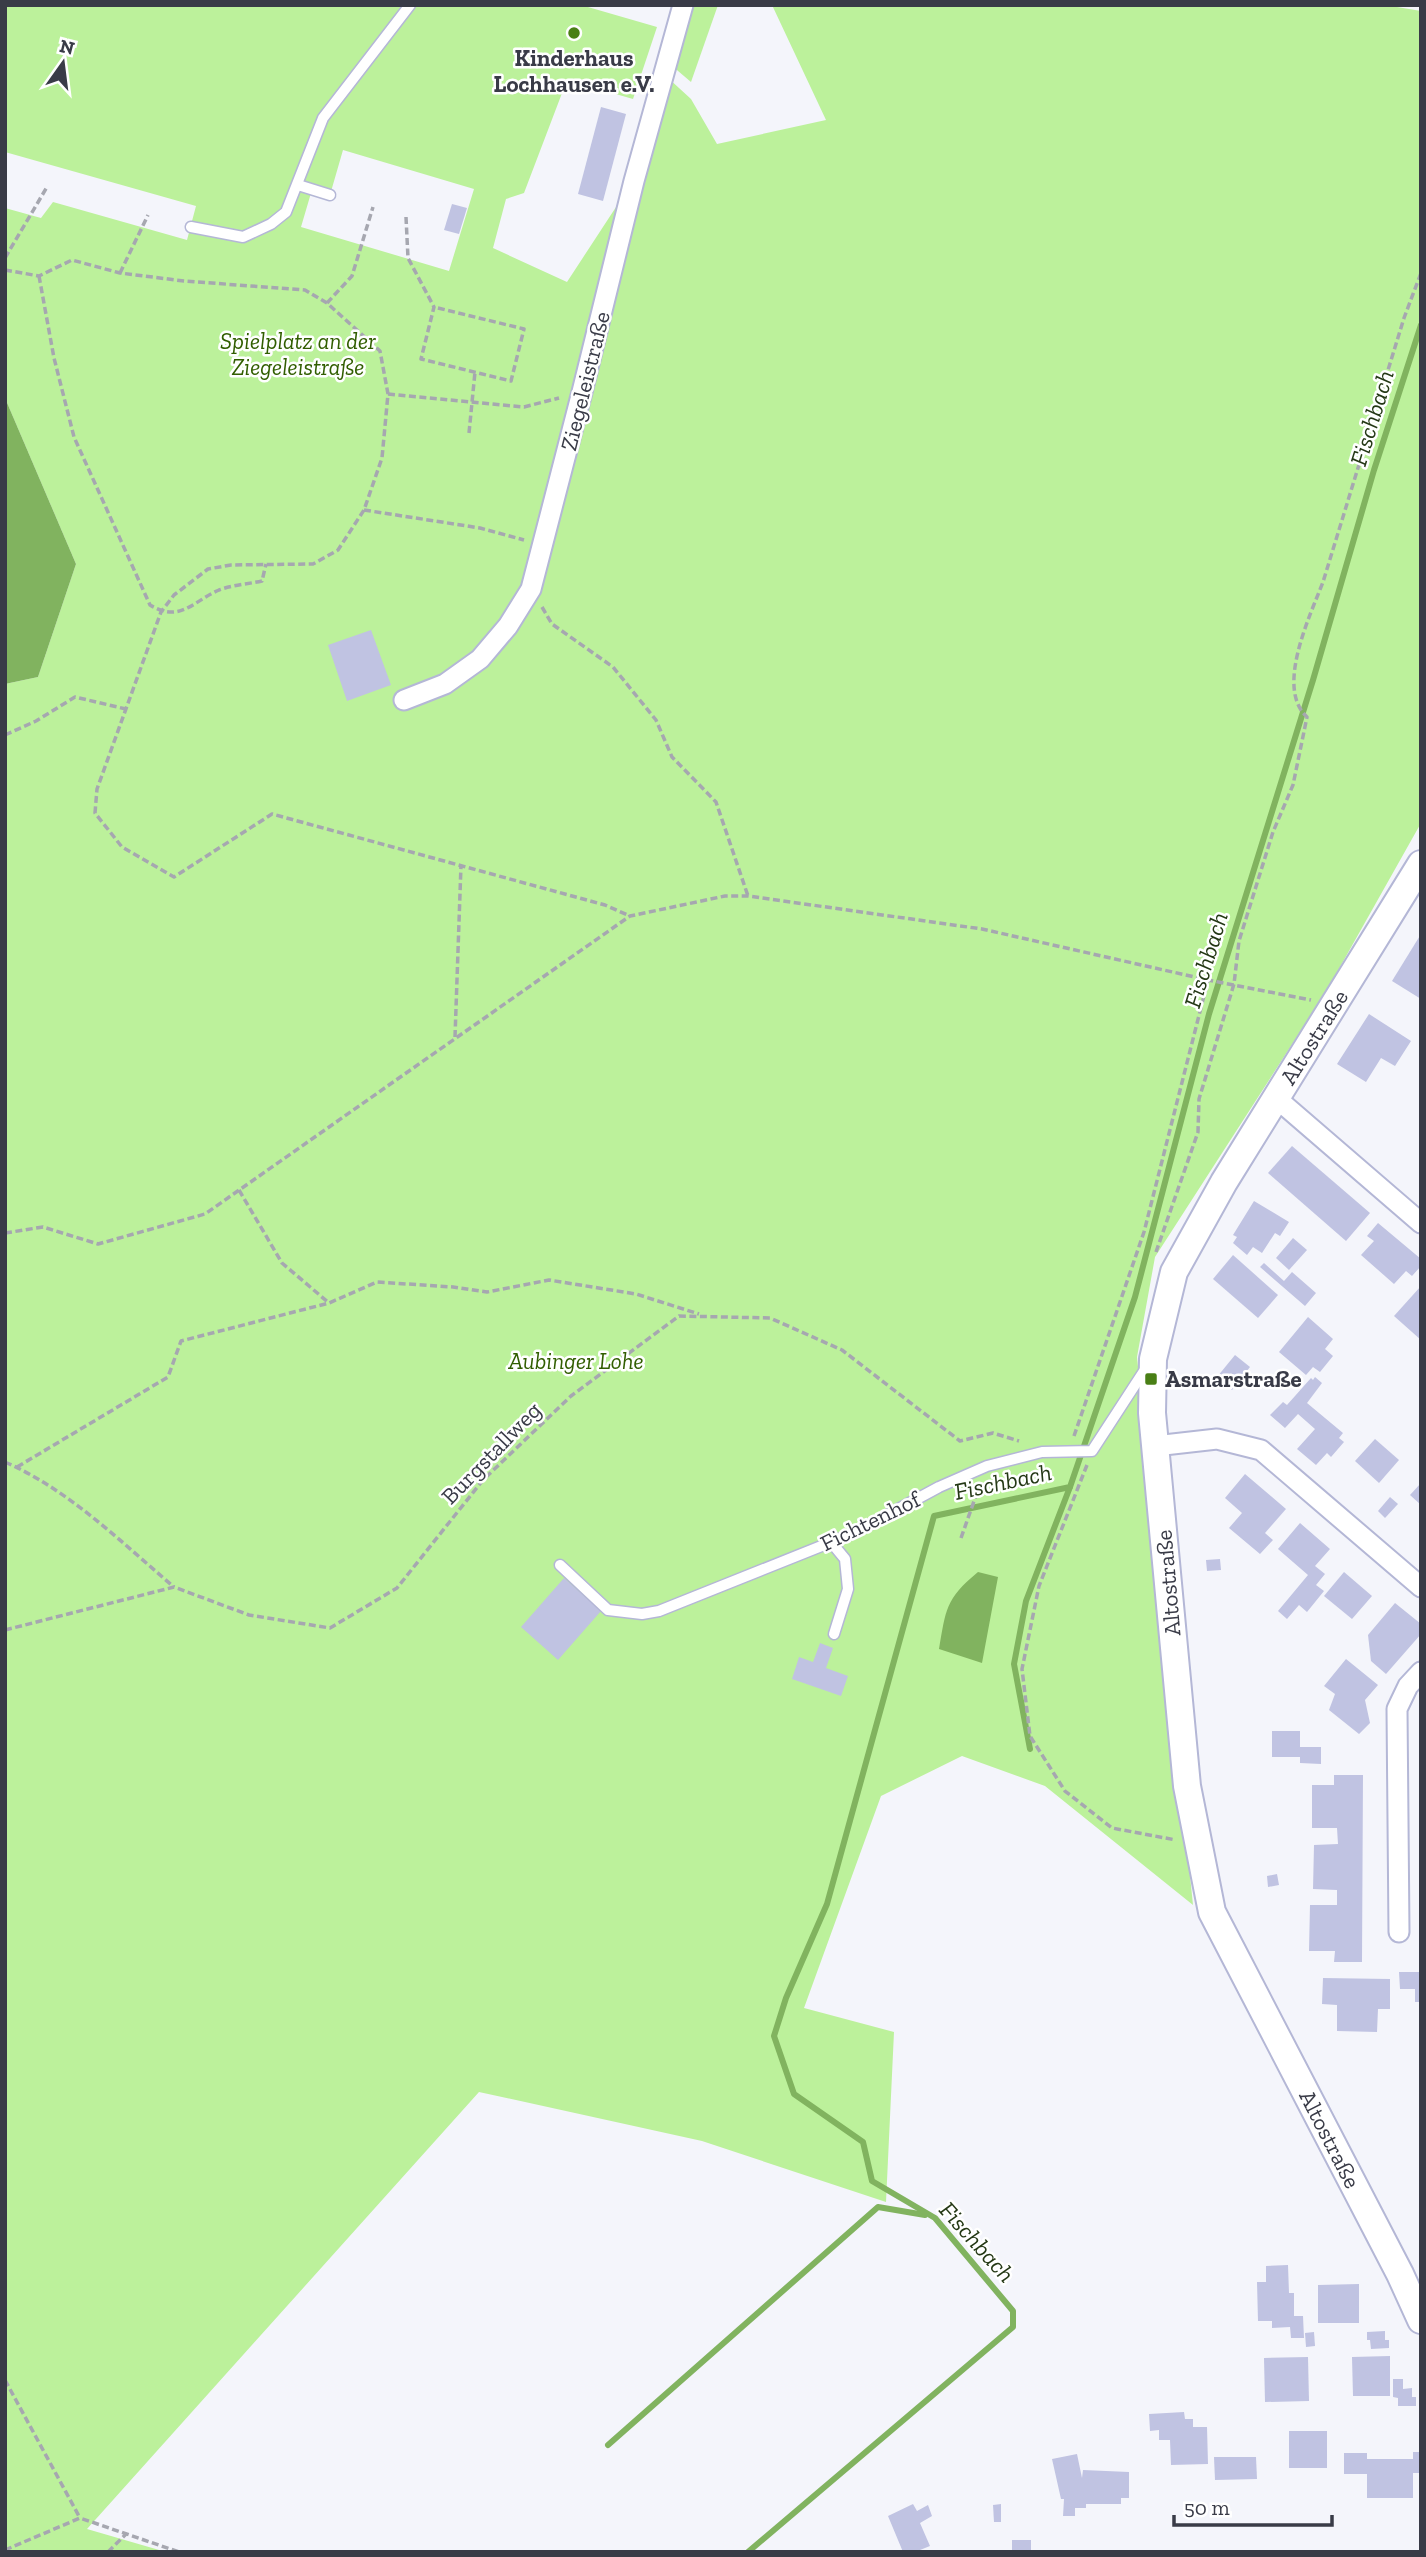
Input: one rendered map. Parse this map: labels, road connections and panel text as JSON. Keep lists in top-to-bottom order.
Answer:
{
  "streets": {
    "main road": ["Altostraße"],
    "street": ["Ziegeleistraße"],
    "lane": ["Fichtenhof"],
    "path": ["Burgstallweg"]
  },
  "water": ["Fischbach"],
  "parks": ["Spielplatz an der Ziegeleistraße", "Aubinger Lohe"],
  "places": {
    "other": ["Kinderhaus Lochhausen e.V."],
    "transit": ["Asmarstraße"]
  },
  "scale_bar": "50 m",
  "north": "top"
}
